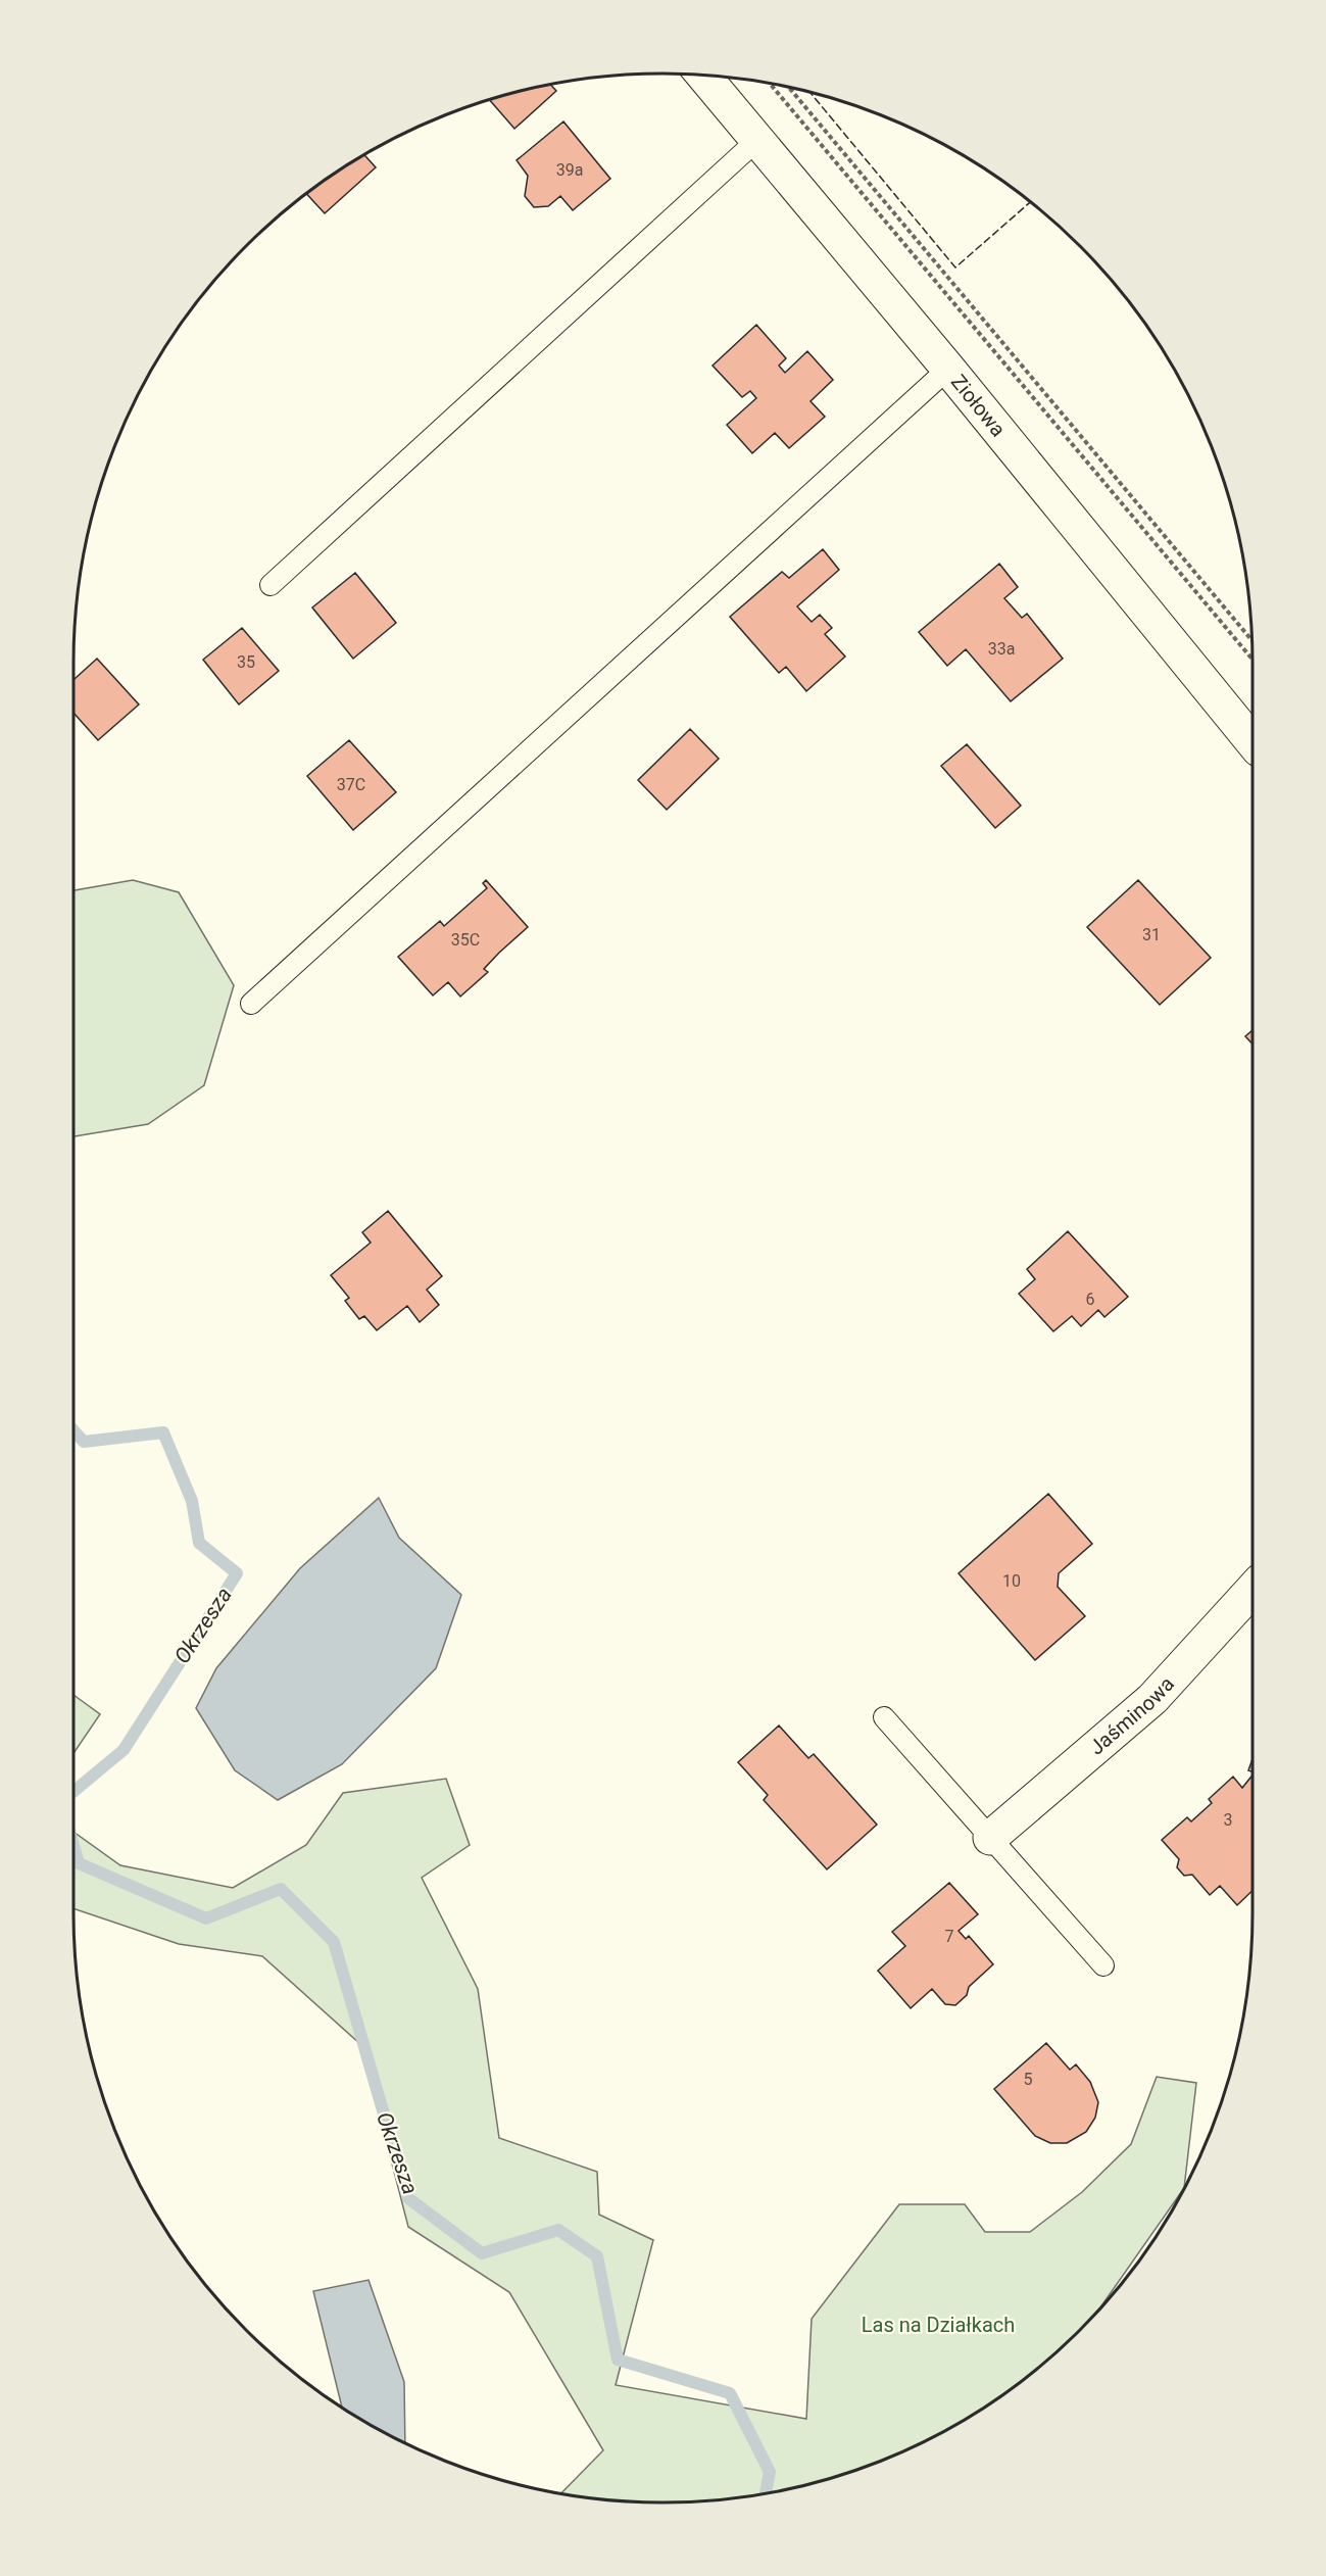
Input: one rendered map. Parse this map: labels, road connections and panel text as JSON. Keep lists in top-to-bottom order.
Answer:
{
  "streets": {
    "street": ["Ziołowa", "Jaśminowa"]
  },
  "water": ["Okrzesza"],
  "parks": ["Las na Działkach"],
  "house_numbers": [
    "39a",
    "33a",
    "35",
    "37C",
    "31",
    "35C",
    "6",
    "10",
    "3",
    "7",
    "5"
  ]
}
